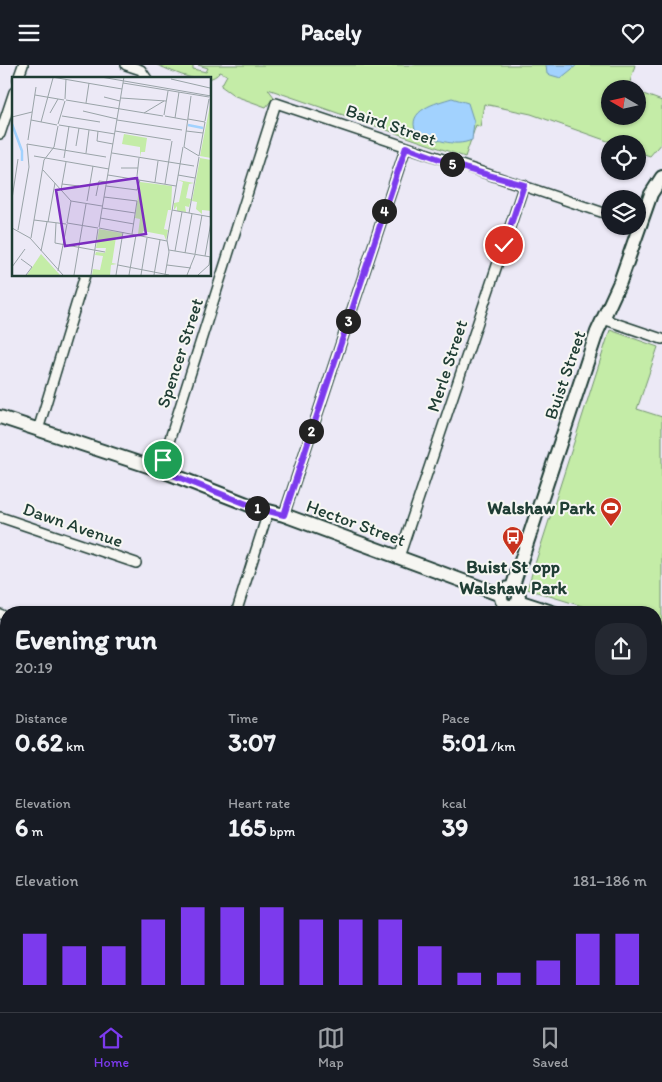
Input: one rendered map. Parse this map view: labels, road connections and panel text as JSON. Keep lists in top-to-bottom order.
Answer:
{
  "streets": {
    "main road": ["Buist Street", "Hector Street"],
    "street": [
      "Baird Street",
      "Spencer Street",
      "Merle Street",
      "Dawn Avenue"
    ]
  },
  "crossings": [
    ["Baird Street", "Spencer Street"],
    ["Baird Street", "Merle Street"],
    ["Spencer Street", "Hector Street"],
    ["Merle Street", "Hector Street"],
    ["Buist Street", "Hector Street"]
  ],
  "places": {
    "sports": ["Walshaw Park"],
    "bus stop": ["Buist St opp Walshaw Park"]
  },
  "north": "left",
  "page": {
    "header": "Pacely",
    "pins": [
      "5",
      "4",
      "3",
      "2",
      "1"
    ],
    "heading": ["Evening run", "20:19"],
    "stats": [
      ["Distance", "0.62 km"],
      ["Time", "3:07"],
      ["Pace", "5:01 /km"],
      ["Elevation", "6 m"],
      ["Heart rate", "165 bpm"],
      ["kcal", "39"]
    ],
    "chart": ["Elevation", "181–186 m"],
    "tabs": ["Home", "Map", "Saved"]
  }
}
